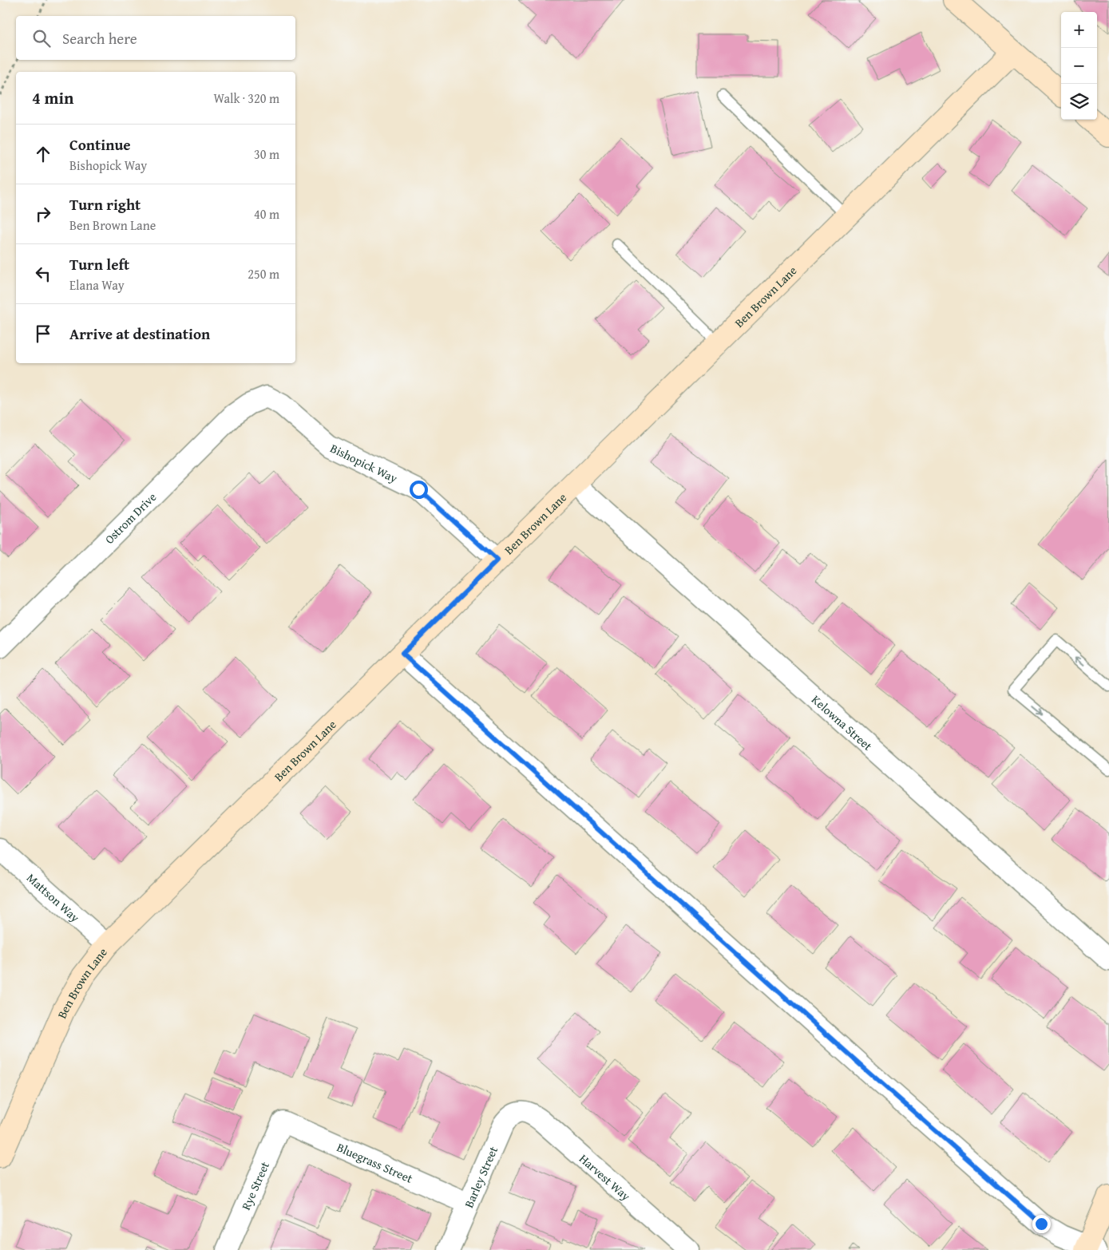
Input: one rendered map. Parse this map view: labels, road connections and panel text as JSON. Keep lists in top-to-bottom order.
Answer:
{
  "streets": {
    "street": [
      "Ben Brown Lane",
      "Bishopick Way",
      "Ostrom Drive",
      "Kelowna Street",
      "Mattson Way",
      "Bluegrass Street",
      "Barley Street",
      "Harvest Way",
      "Rye Street"
    ]
  },
  "crossings": [
    ["Ben Brown Lane", "Bishopick Way"],
    ["Ben Brown Lane", "Kelowna Street"],
    ["Ben Brown Lane", "Mattson Way"],
    ["Bishopick Way", "Ostrom Drive"],
    ["Bluegrass Street", "Barley Street"],
    ["Bluegrass Street", "Rye Street"],
    ["Barley Street", "Harvest Way"]
  ],
  "page": {
    "map_buttons": ["+", "−"],
    "search": "Search here",
    "heading": ["4 min", "Walk · 320 m"],
    "list": [
      ["Continue", "Bishopick Way", "30 m"],
      ["Turn right", "Ben Brown Lane", "40 m"],
      ["Turn left", "Elana Way", "250 m"],
      "Arrive at destination"
    ]
  }
}
